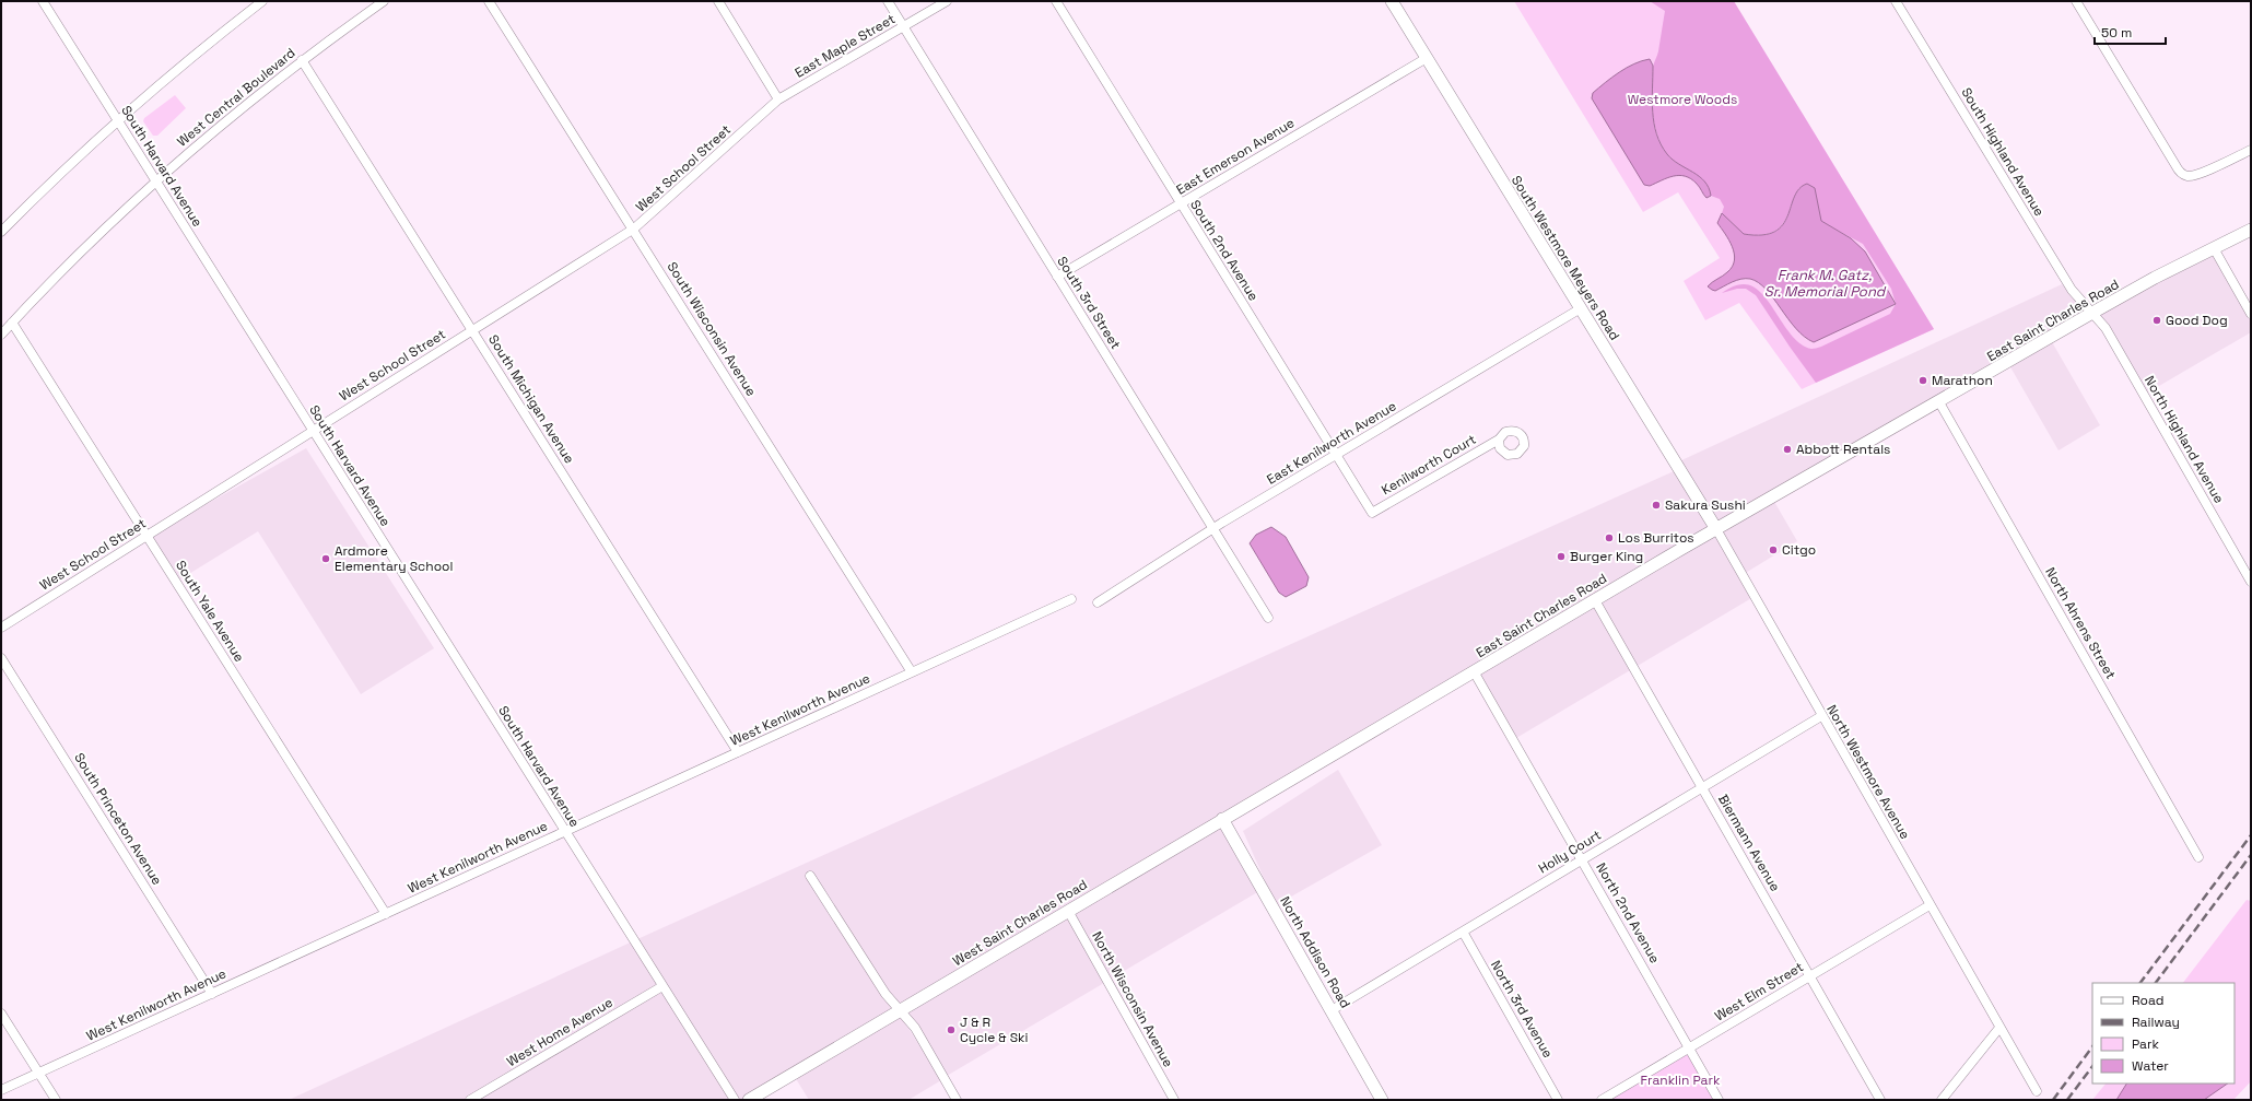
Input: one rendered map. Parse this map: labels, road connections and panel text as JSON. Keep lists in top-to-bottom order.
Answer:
{
  "streets": {
    "main road": [
      "South Westmore Meyers Road",
      "East Saint Charles Road",
      "West Saint Charles Road",
      "North Addison Road"
    ],
    "street": [
      "East Maple Street",
      "West Central Boulevard",
      "South Highland Avenue",
      "East Emerson Avenue",
      "South Harvard Avenue",
      "West School Street",
      "South 2nd Avenue",
      "South 3rd Street",
      "South Wisconsin Avenue",
      "South Michigan Avenue",
      "North Highland Avenue",
      "East Kenilworth Avenue",
      "Kenilworth Court",
      "South Yale Avenue",
      "North Ahrens Street",
      "West Kenilworth Avenue",
      "North Westmore Avenue",
      "South Princeton Avenue",
      "Biermann Avenue",
      "Holly Court",
      "North 2nd Avenue",
      "West Elm Street",
      "North Wisconsin Avenue",
      "North 3rd Avenue",
      "West Home Avenue"
    ]
  },
  "crossings": [
    ["East Maple Street", "West School Street"],
    ["East Maple Street", "South 3rd Street"],
    ["West Central Boulevard", "South Harvard Avenue"],
    ["West Central Boulevard", "South Michigan Avenue"],
    ["West Central Boulevard", "South Yale Avenue"],
    ["South Highland Avenue", "East Saint Charles Road"],
    ["South Highland Avenue", "North Highland Avenue"],
    ["East Emerson Avenue", "South 2nd Avenue"],
    ["East Emerson Avenue", "South Westmore Meyers Road"],
    ["East Emerson Avenue", "South 3rd Street"],
    ["South Harvard Avenue", "West School Street"],
    ["South Harvard Avenue", "West Kenilworth Avenue"],
    ["South Harvard Avenue", "West Home Avenue"],
    ["West School Street", "South Wisconsin Avenue"],
    ["West School Street", "South Michigan Avenue"],
    ["West School Street", "South Yale Avenue"],
    ["South 2nd Avenue", "East Kenilworth Avenue"],
    ["South 2nd Avenue", "Kenilworth Court"],
    ["South Westmore Meyers Road", "East Saint Charles Road"],
    ["South Westmore Meyers Road", "East Kenilworth Avenue"],
    ["South Westmore Meyers Road", "North Westmore Avenue"],
    ["South 3rd Street", "East Kenilworth Avenue"],
    ["East Saint Charles Road", "North Highland Avenue"],
    ["East Saint Charles Road", "North Ahrens Street"],
    ["East Saint Charles Road", "North Westmore Avenue"],
    ["East Saint Charles Road", "Biermann Avenue"],
    ["East Saint Charles Road", "North 2nd Avenue"],
    ["East Saint Charles Road", "West Saint Charles Road"],
    ["South Wisconsin Avenue", "West Kenilworth Avenue"],
    ["South Michigan Avenue", "West Kenilworth Avenue"],
    ["South Yale Avenue", "West Kenilworth Avenue"],
    ["West Kenilworth Avenue", "South Princeton Avenue"],
    ["North Westmore Avenue", "Holly Court"],
    ["North Westmore Avenue", "West Elm Street"],
    ["Biermann Avenue", "Holly Court"],
    ["Biermann Avenue", "West Elm Street"],
    ["Holly Court", "North 2nd Avenue"],
    ["Holly Court", "North Addison Road"],
    ["Holly Court", "North 3rd Avenue"],
    ["North 2nd Avenue", "West Elm Street"],
    ["West Saint Charles Road", "North Addison Road"],
    ["West Saint Charles Road", "North Wisconsin Avenue"]
  ],
  "water": ["Frank M. Gatz, Sr. Memorial Pond"],
  "parks": ["Westmore Woods", "Franklin Park"],
  "places": [
    "Good Dog",
    "Marathon",
    "Abbott Rentals",
    "Sakura Sushi",
    "Los Burritos",
    "Citgo",
    "Burger King",
    "Ardmore Elementary School",
    "J & R Cycle & Ski"
  ],
  "legend": [
    "Road",
    "Railway",
    "Park",
    "Water"
  ],
  "scale_bar": "50 m"
}
